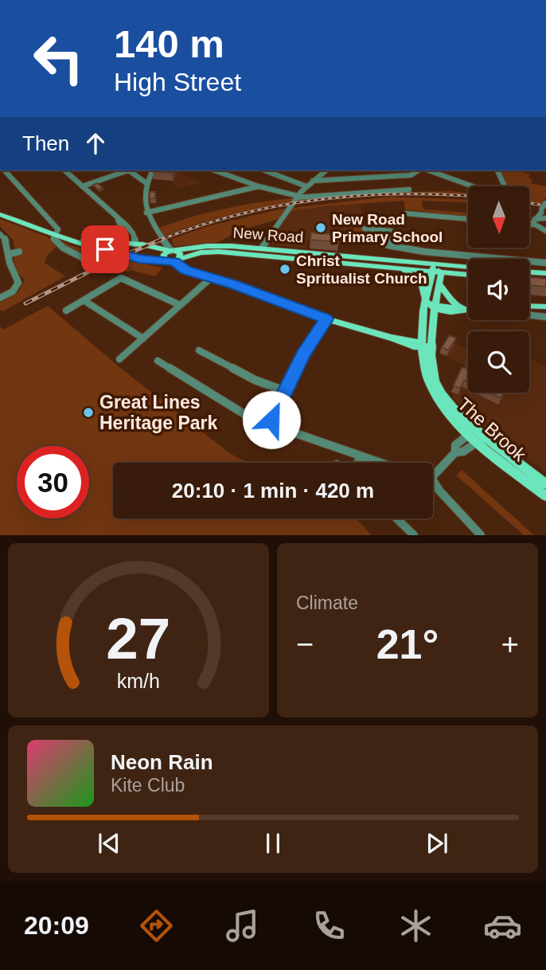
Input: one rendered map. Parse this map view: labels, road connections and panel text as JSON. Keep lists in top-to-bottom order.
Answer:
{
  "streets": {
    "main road": ["New Road", "The Brook"]
  },
  "places": ["New Road Primary School", "Christ Spritualist Church", "Great Lines Heritage Park"],
  "north": "bottom",
  "page": {
    "turn": ["140 m", "High Street"],
    "then": "Then",
    "limit": "30",
    "trip": "20:10 · 1 min · 420 m",
    "tile": "Climate",
    "heat": ["−", "21°", "+"],
    "song": ["Neon Rain", "Kite Club"],
    "tabs": "20:09",
    "gauge": ["27", "km/h"]
  }
}
